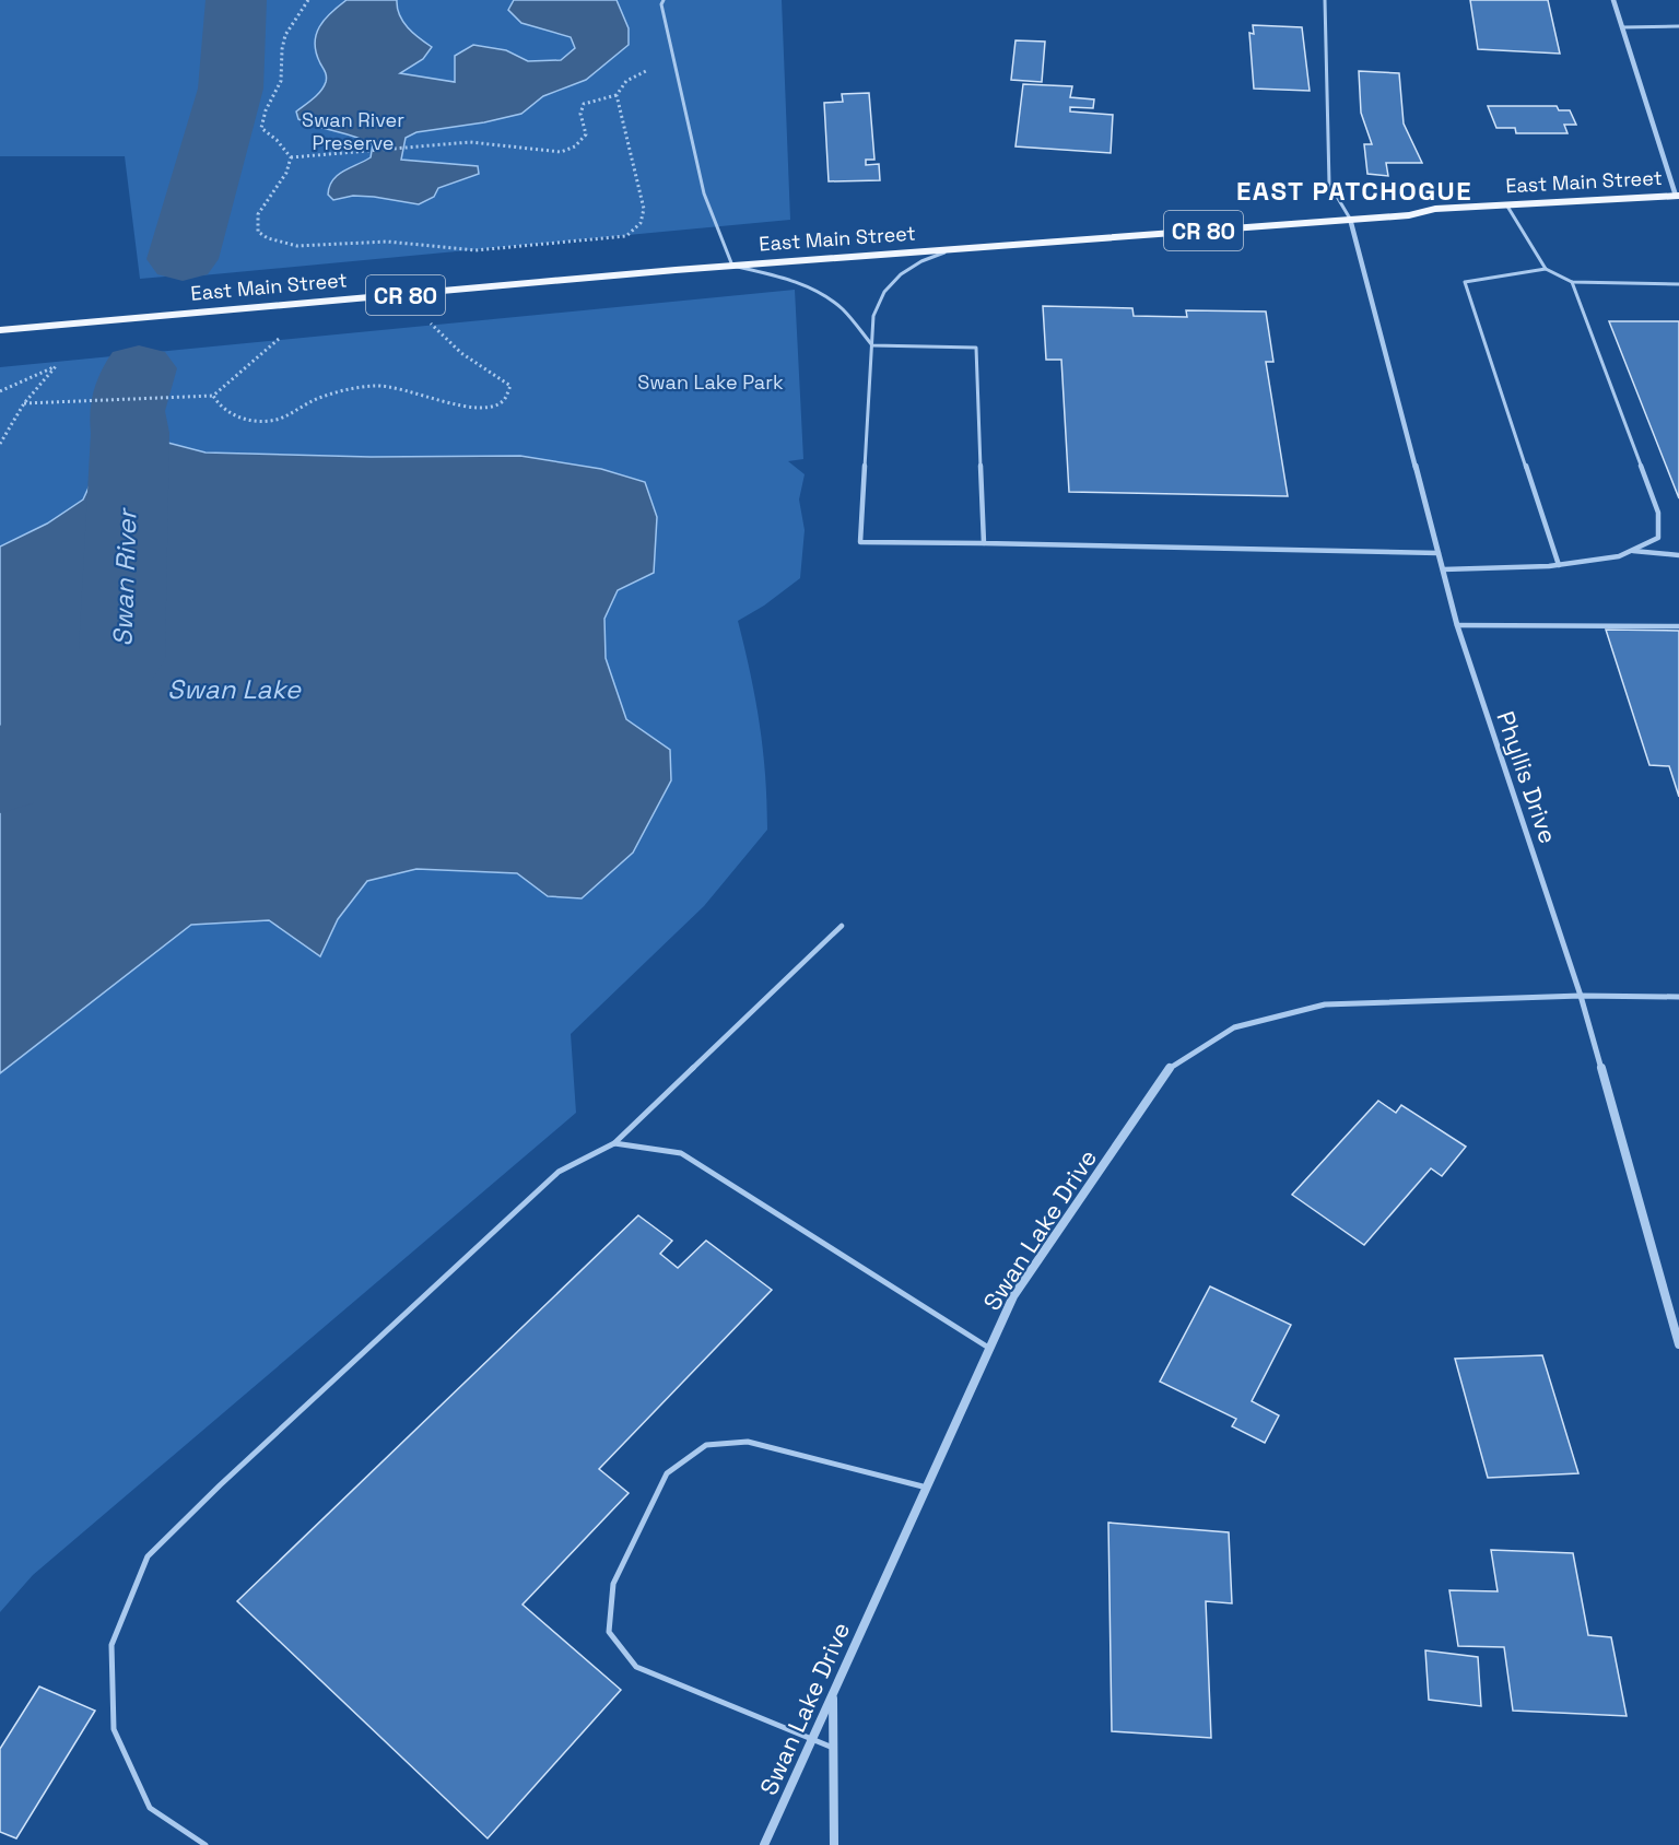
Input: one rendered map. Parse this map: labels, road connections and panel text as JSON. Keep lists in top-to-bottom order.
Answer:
{
  "streets": {
    "main road": ["East Main Street", "CR 80"],
    "street": ["Phyllis Drive", "Swan Lake Drive"]
  },
  "crossings": [
    ["East Main Street", "Phyllis Drive"],
    ["Phyllis Drive", "Swan Lake Drive"]
  ],
  "districts": ["EAST PATCHOGUE"],
  "water": ["Swan River", "Swan Lake"],
  "parks": ["Swan River Preserve", "Swan Lake Park"]
}
